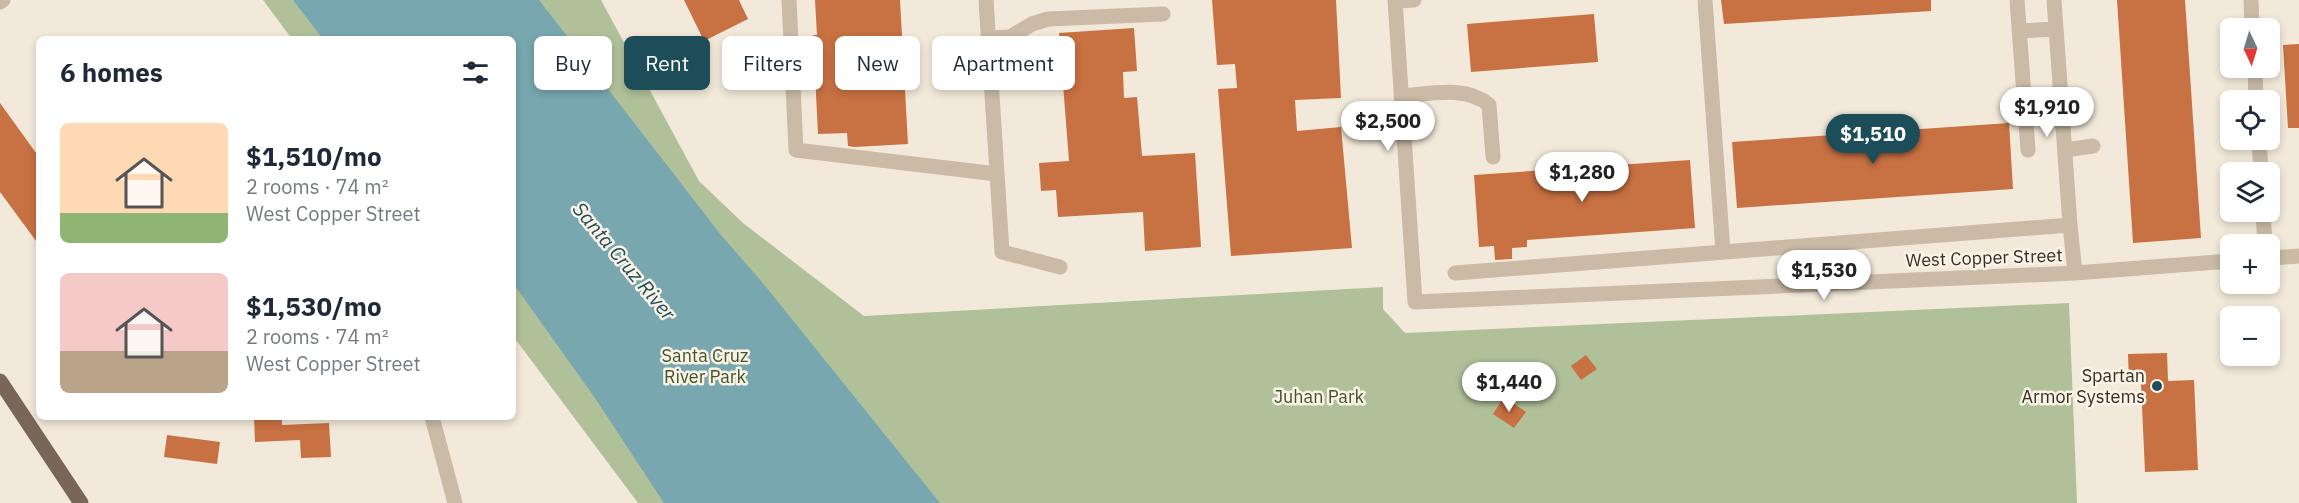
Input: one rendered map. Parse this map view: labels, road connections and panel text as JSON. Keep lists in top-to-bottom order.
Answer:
{
  "streets": {
    "street": ["West Copper Street"]
  },
  "water": ["Santa Cruz River"],
  "parks": ["Santa Cruz River Park", "Juhan Park"],
  "places": ["Spartan Armor Systems"],
  "north": "bottom",
  "page": {
    "map_buttons": ["+", "−"],
    "chip": [
      "Buy",
      "Rent",
      "Filters",
      "New",
      "Apartment"
    ],
    "heading": "6 homes",
    "price": [
      "$1,910",
      "$2,500",
      "$1,510",
      "$1,280",
      "$1,530",
      "$1,440"
    ],
    "list": [
      {
        "name": "$1,510/mo",
        "note": "2 rooms · 74 m² · West Copper Street"
      },
      {
        "name": "$1,530/mo",
        "note": "2 rooms · 74 m² · West Copper Street"
      }
    ]
  }
}
